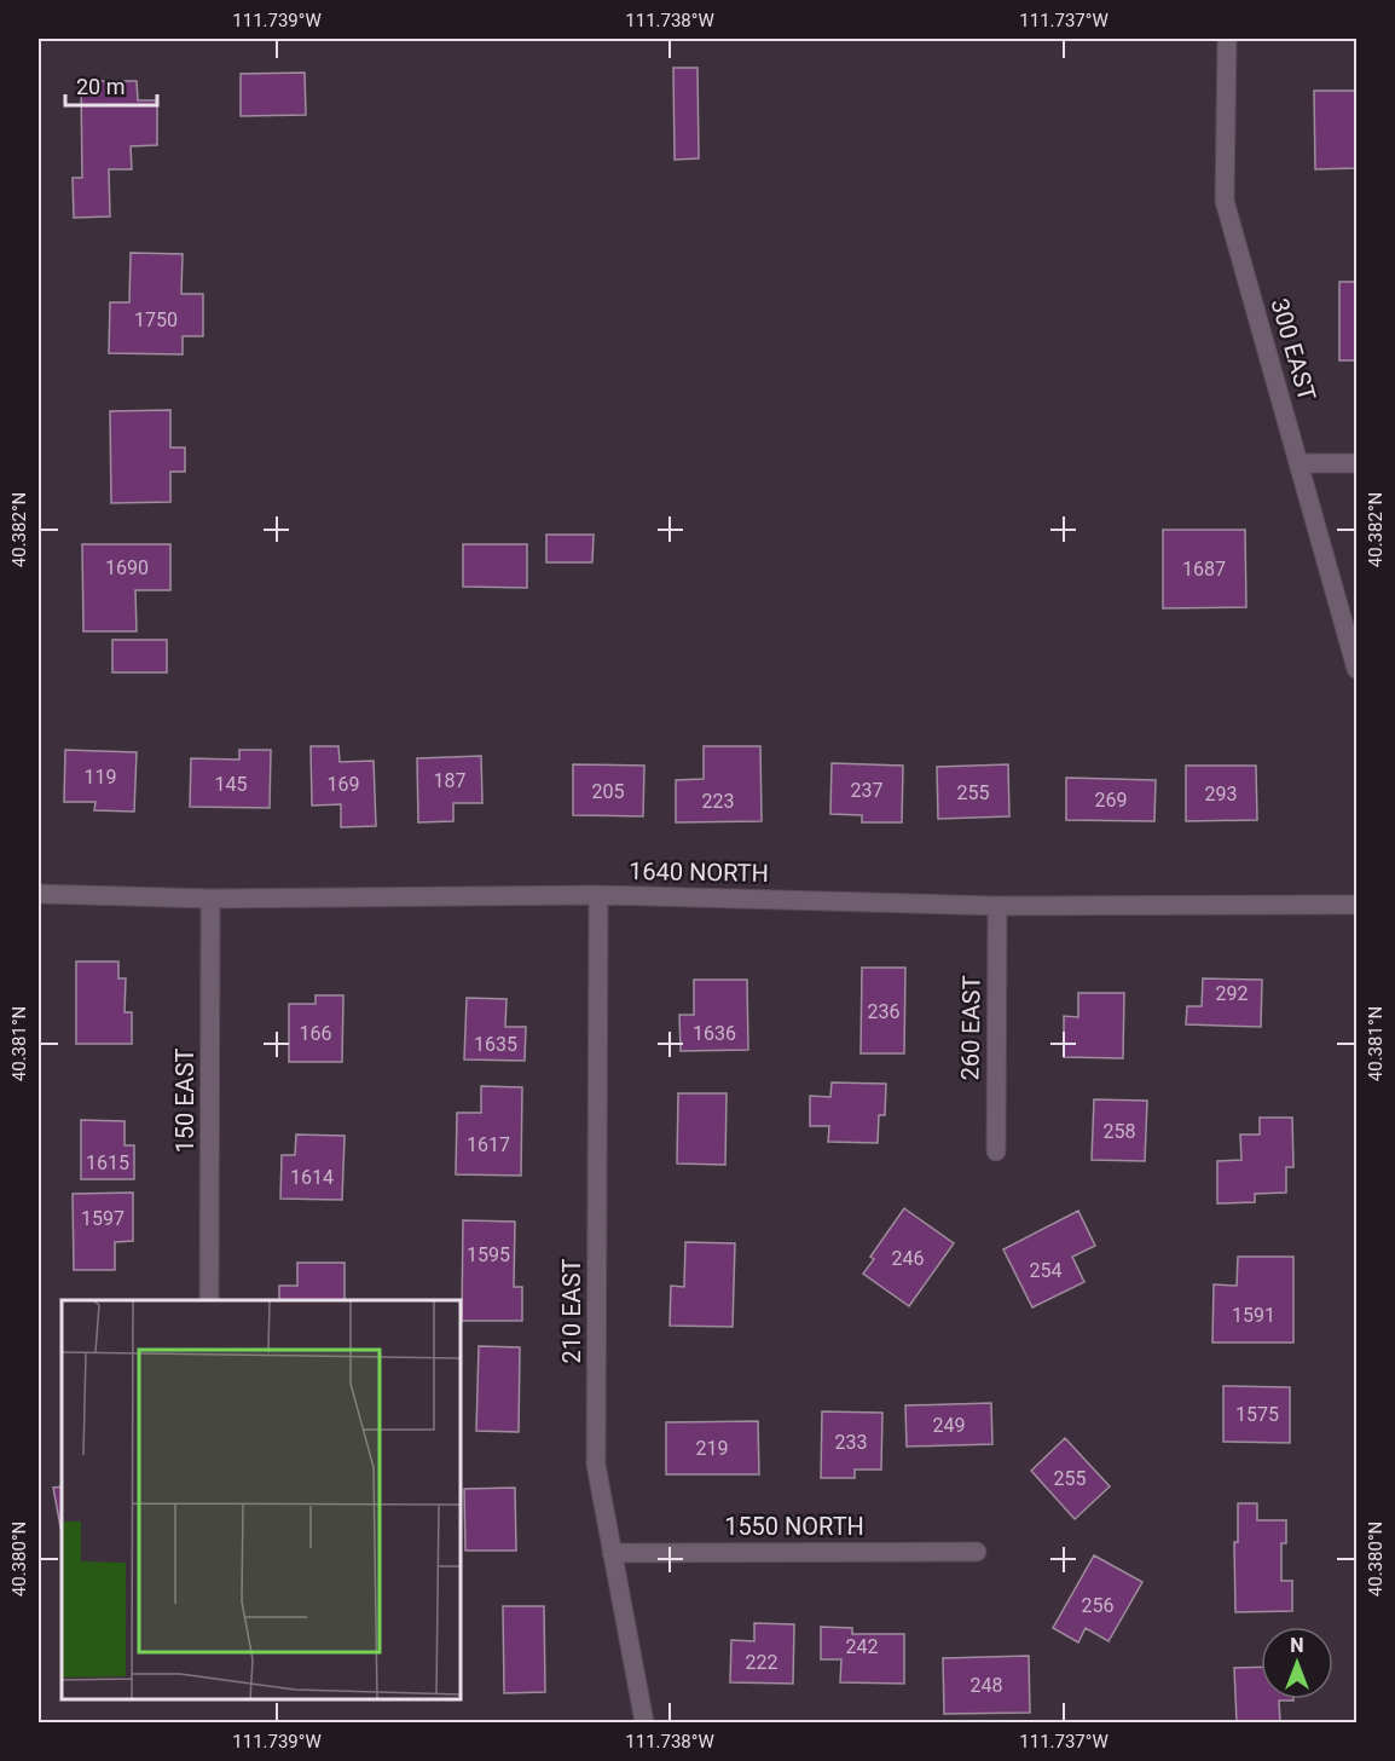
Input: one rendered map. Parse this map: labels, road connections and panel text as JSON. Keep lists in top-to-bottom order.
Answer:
{
  "streets": {
    "street": [
      "300 EAST",
      "1640 NORTH",
      "260 EAST",
      "150 EAST",
      "210 EAST",
      "1550 NORTH"
    ]
  },
  "crossings": [
    ["1640 NORTH", "260 EAST"],
    ["1640 NORTH", "150 EAST"],
    ["1640 NORTH", "210 EAST"],
    ["210 EAST", "1550 NORTH"]
  ],
  "house_numbers": [
    "1750",
    "1690",
    "1687",
    "119",
    "187",
    "145",
    "169",
    "237",
    "205",
    "255",
    "293",
    "269",
    "223",
    "292",
    "236",
    "166",
    "1636",
    "1635",
    "258",
    "1617",
    "1615",
    "1614",
    "1597",
    "1595",
    "246",
    "254",
    "1591",
    "1575",
    "249",
    "233",
    "219",
    "255",
    "256",
    "242",
    "222",
    "248"
  ],
  "scale_bar": "20 m",
  "north": "top",
  "coordinates": [
    "111.739°W",
    "111.738°W",
    "111.737°W",
    "40.382°N",
    "40.381°N",
    "40.380°N"
  ]
}
